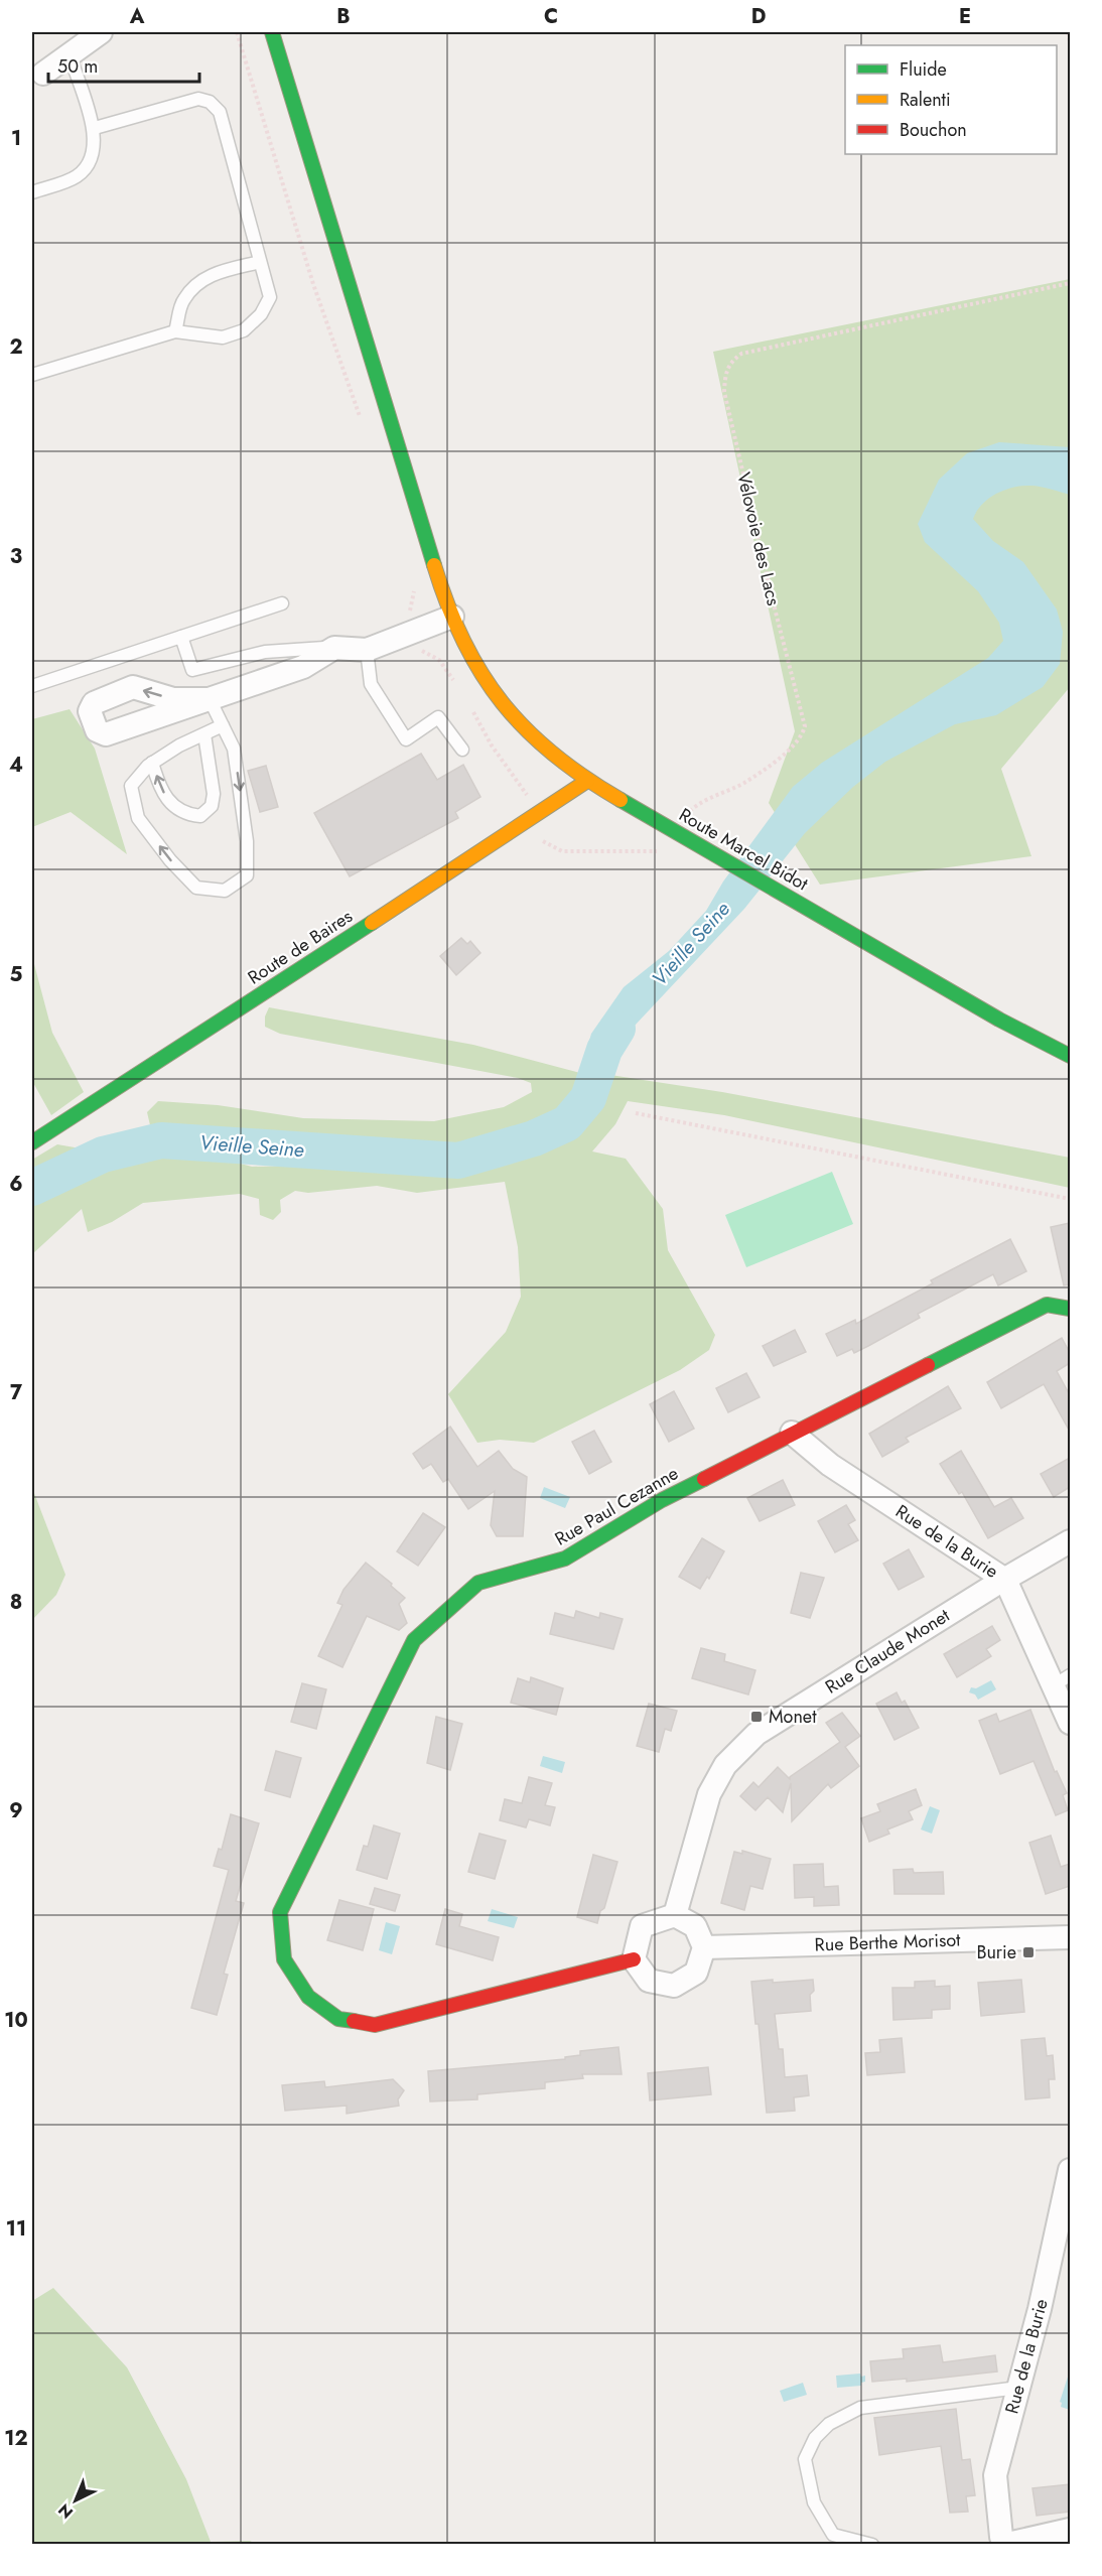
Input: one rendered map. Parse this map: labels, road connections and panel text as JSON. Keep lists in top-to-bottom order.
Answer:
{
  "streets": {
    "street": [
      "Route Marcel Bidot",
      "Route de Baires",
      "Rue Paul Cezanne",
      "Rue de la Burie",
      "Rue Claude Monet",
      "Rue Berthe Morisot"
    ],
    "path": ["Vélovoie des Lacs"]
  },
  "crossings": [
    ["Vélovoie des Lacs", "Route Marcel Bidot"],
    ["Vélovoie des Lacs", "Route de Baires"],
    ["Route Marcel Bidot", "Route de Baires"],
    ["Rue Paul Cezanne", "Rue de la Burie"],
    ["Rue Paul Cezanne", "Rue Claude Monet"],
    ["Rue Paul Cezanne", "Rue Berthe Morisot"],
    ["Rue de la Burie", "Rue Claude Monet"],
    ["Rue Claude Monet", "Rue Berthe Morisot"]
  ],
  "water": ["Vieille Seine"],
  "places": {
    "transit": ["Monet", "Burie"]
  },
  "legend": ["Fluide", "Ralenti", "Bouchon"],
  "scale_bar": "50 m",
  "north": "bottom left",
  "grid": {
    "columns": [
      "A",
      "B",
      "C",
      "D",
      "E"
    ],
    "rows": [
      "1",
      "2",
      "3",
      "4",
      "5",
      "6",
      "7",
      "8",
      "9",
      "10",
      "11",
      "12"
    ]
  }
}
